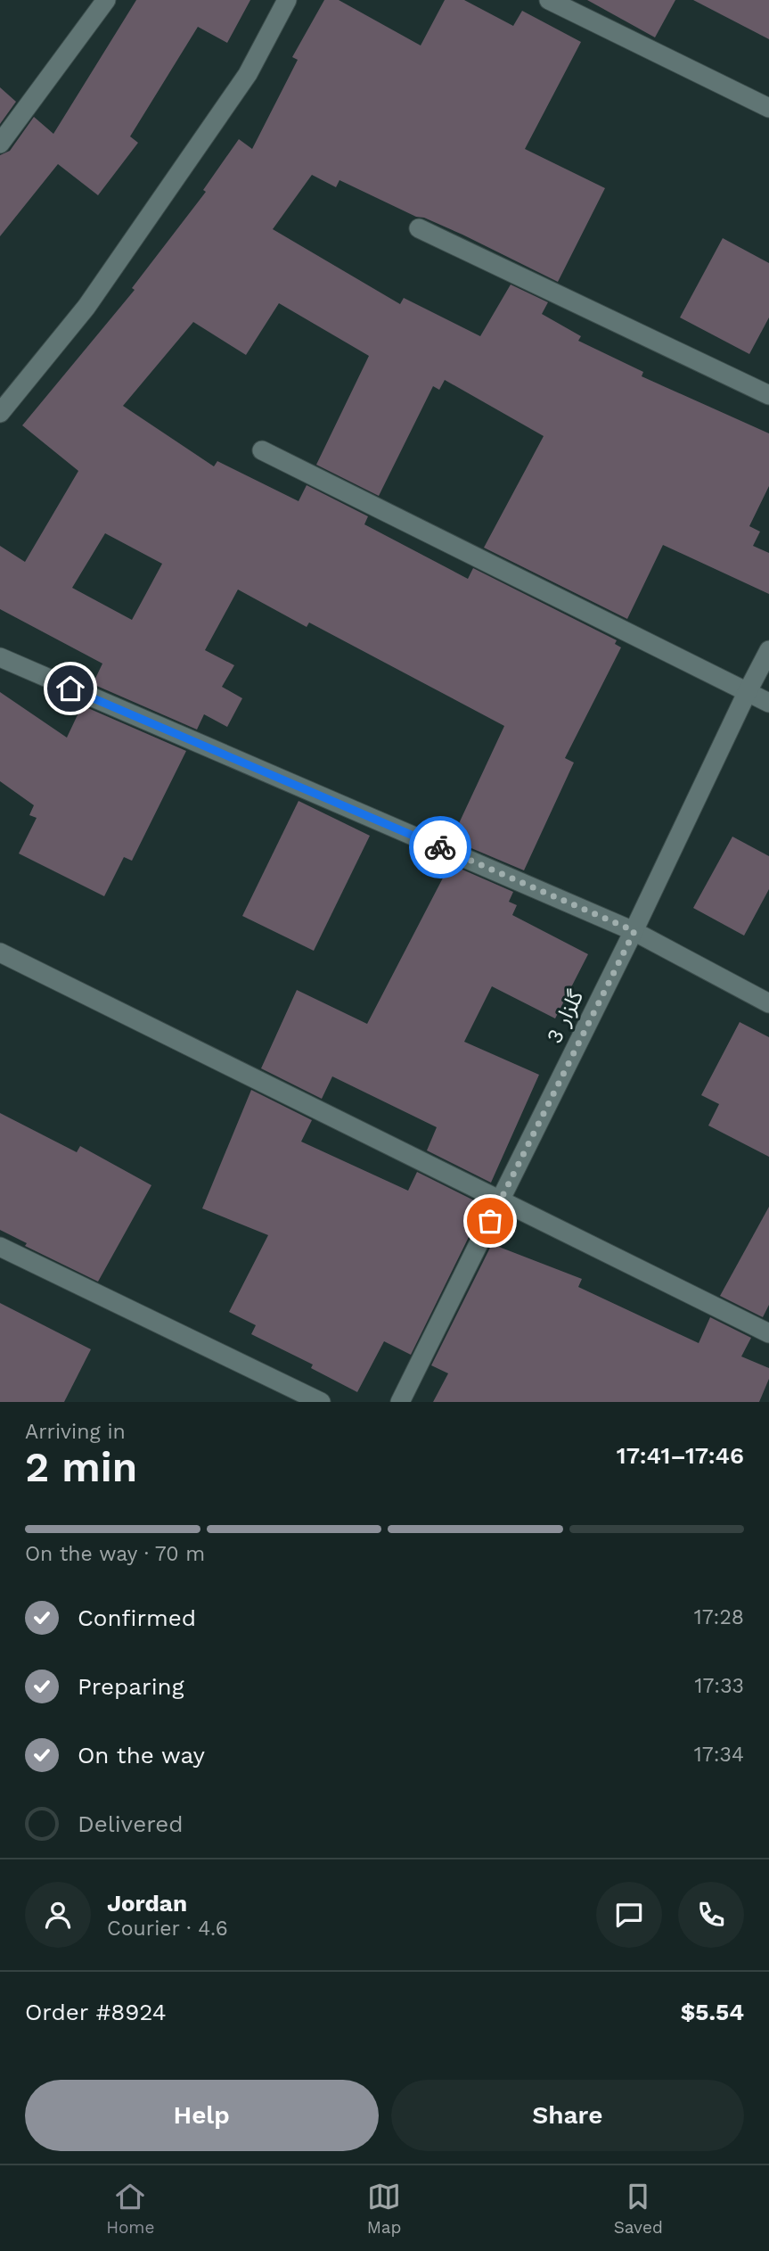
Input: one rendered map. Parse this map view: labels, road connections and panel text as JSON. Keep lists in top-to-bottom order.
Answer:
{
  "streets": {
    "street": ["گلزار 3"]
  },
  "page": {
    "heading": ["2 min", "Arriving in", "17:41–17:46"],
    "panel": [
      "Jordan",
      "Courier · 4.6",
      "Order #8924",
      "$5.54"
    ],
    "bar": "On the way · 70 m",
    "list": [
      ["Confirmed", "17:28"],
      ["Preparing", "17:33"],
      ["On the way", "17:34"],
      "Delivered"
    ],
    "buttons": ["Help", "Share"],
    "tabs": ["Home", "Map", "Saved"]
  }
}
